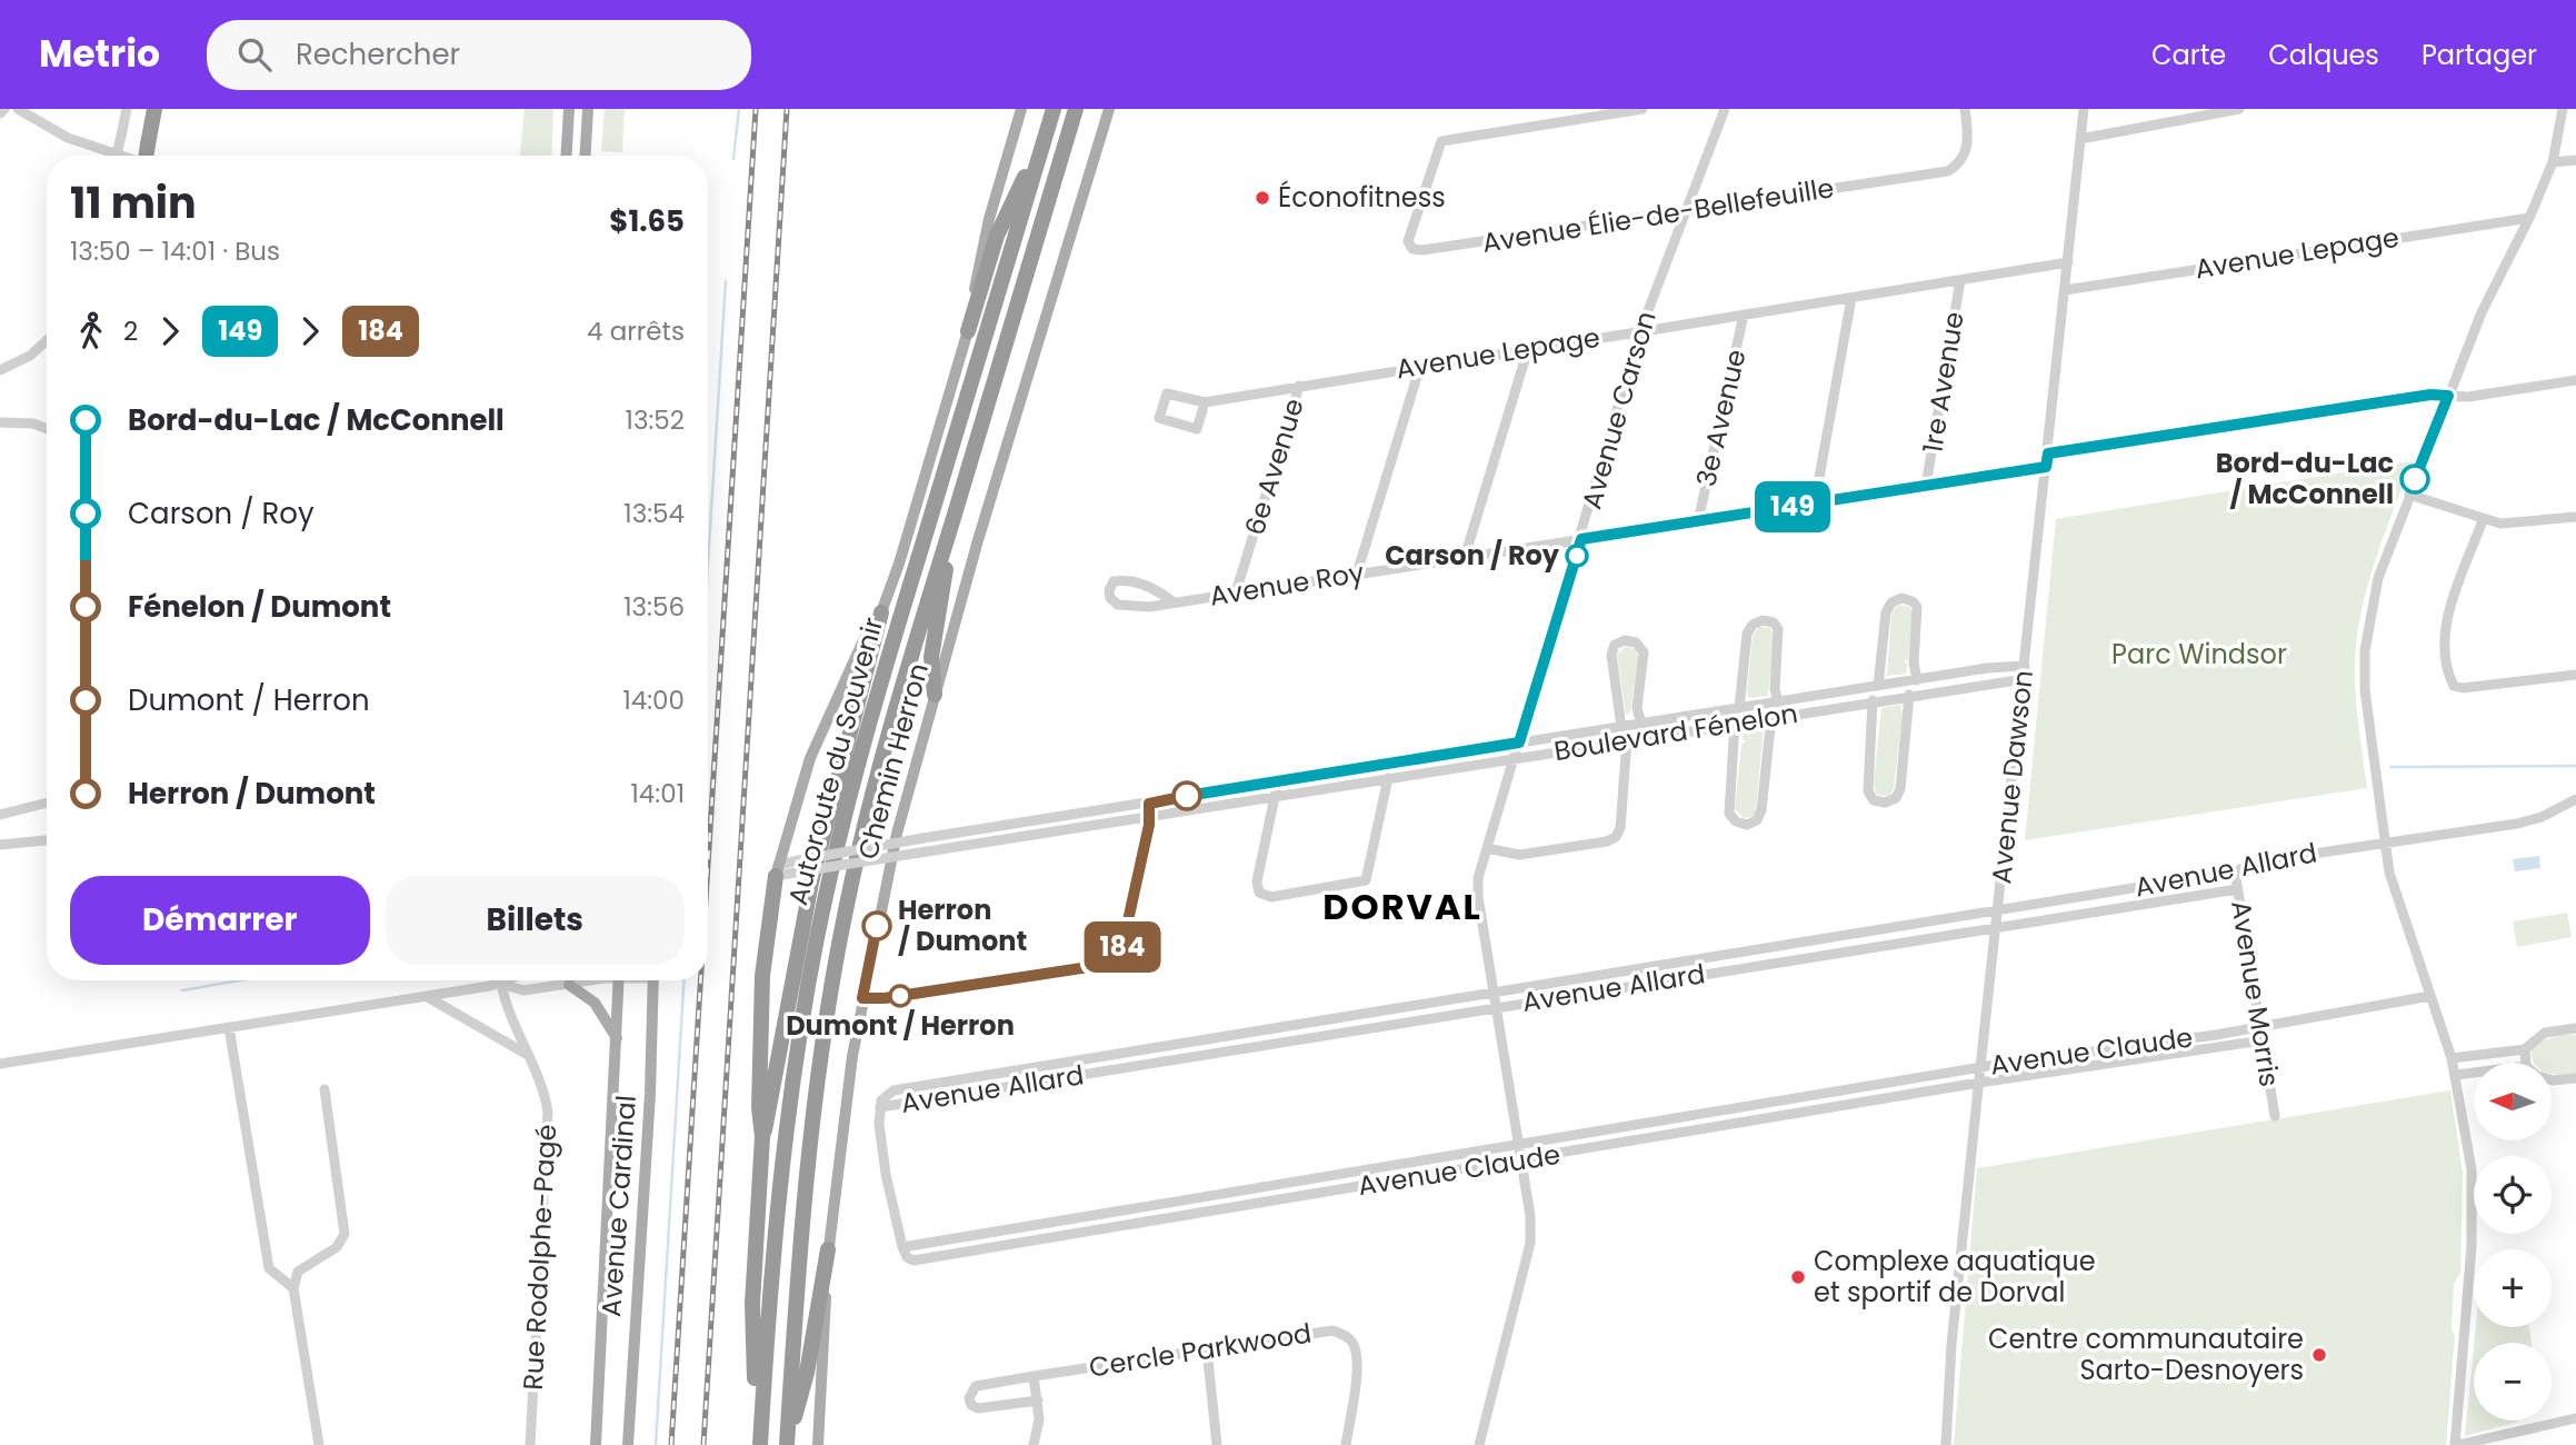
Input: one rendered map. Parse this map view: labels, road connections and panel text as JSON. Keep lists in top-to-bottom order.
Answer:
{
  "streets": {
    "highway": ["Autoroute du Souvenir"],
    "main road": ["Chemin Herron", "Avenue Cardinal"],
    "street": [
      "Avenue Élie-de-Bellefeuille",
      "Avenue Lepage",
      "1re Avenue",
      "Avenue Carson",
      "3e Avenue",
      "6e Avenue",
      "Avenue Roy",
      "Boulevard Fénelon",
      "Avenue Dawson",
      "Avenue Allard",
      "Avenue Morris",
      "Avenue Claude",
      "Rue Rodolphe-Pagé",
      "Cercle Parkwood"
    ]
  },
  "crossings": [
    ["Avenue Élie-de-Bellefeuille", "Avenue Carson"],
    ["Avenue Lepage", "1re Avenue"],
    ["Avenue Lepage", "Avenue Carson"],
    ["Avenue Lepage", "3e Avenue"],
    ["Avenue Lepage", "6e Avenue"],
    ["Avenue Lepage", "Avenue Dawson"],
    ["1re Avenue", "Avenue Roy"],
    ["Avenue Carson", "Avenue Roy"],
    ["Avenue Carson", "Boulevard Fénelon"],
    ["Avenue Carson", "Avenue Allard"],
    ["Avenue Carson", "Avenue Claude"],
    ["3e Avenue", "Avenue Roy"],
    ["6e Avenue", "Avenue Roy"],
    ["Avenue Roy", "Avenue Dawson"],
    ["Boulevard Fénelon", "Avenue Dawson"],
    ["Avenue Dawson", "Avenue Allard"],
    ["Avenue Dawson", "Avenue Claude"],
    ["Avenue Allard", "Avenue Morris"],
    ["Avenue Morris", "Avenue Claude"]
  ],
  "districts": ["DORVAL"],
  "parks": ["Parc Windsor"],
  "places": [
    "Éconofitness",
    "Bord-du-Lac / McConnell",
    "Carson / Roy",
    "Herron / Dumont",
    "Dumont / Herron",
    "Complexe aquatique et sportif de Dorval",
    "Centre communautaire Sarto-Desnoyers"
  ],
  "lines": ["bus line 149", "bus line 184"],
  "north": "left",
  "page": {
    "header": "Metrio",
    "search": "Rechercher",
    "nav": ["Carte", "Calques", "Partager"],
    "on_map": ["149", "184"],
    "heading": ["11 min", "13:50 – 14:01 · Bus", "$1.65"],
    "legs": [
      "2",
      "149",
      "184",
      "4 arrêts"
    ],
    "list": [
      {
        "name": "Bord-du-Lac / McConnell",
        "value": "13:52"
      },
      {
        "name": "Carson / Roy",
        "value": "13:54"
      },
      {
        "name": "Fénelon / Dumont",
        "value": "13:56"
      },
      {
        "name": "Dumont / Herron",
        "value": "14:00"
      },
      {
        "name": "Herron / Dumont",
        "value": "14:01"
      }
    ],
    "buttons": ["Démarrer", "Billets"],
    "map_buttons": ["+", "−"]
  }
}
